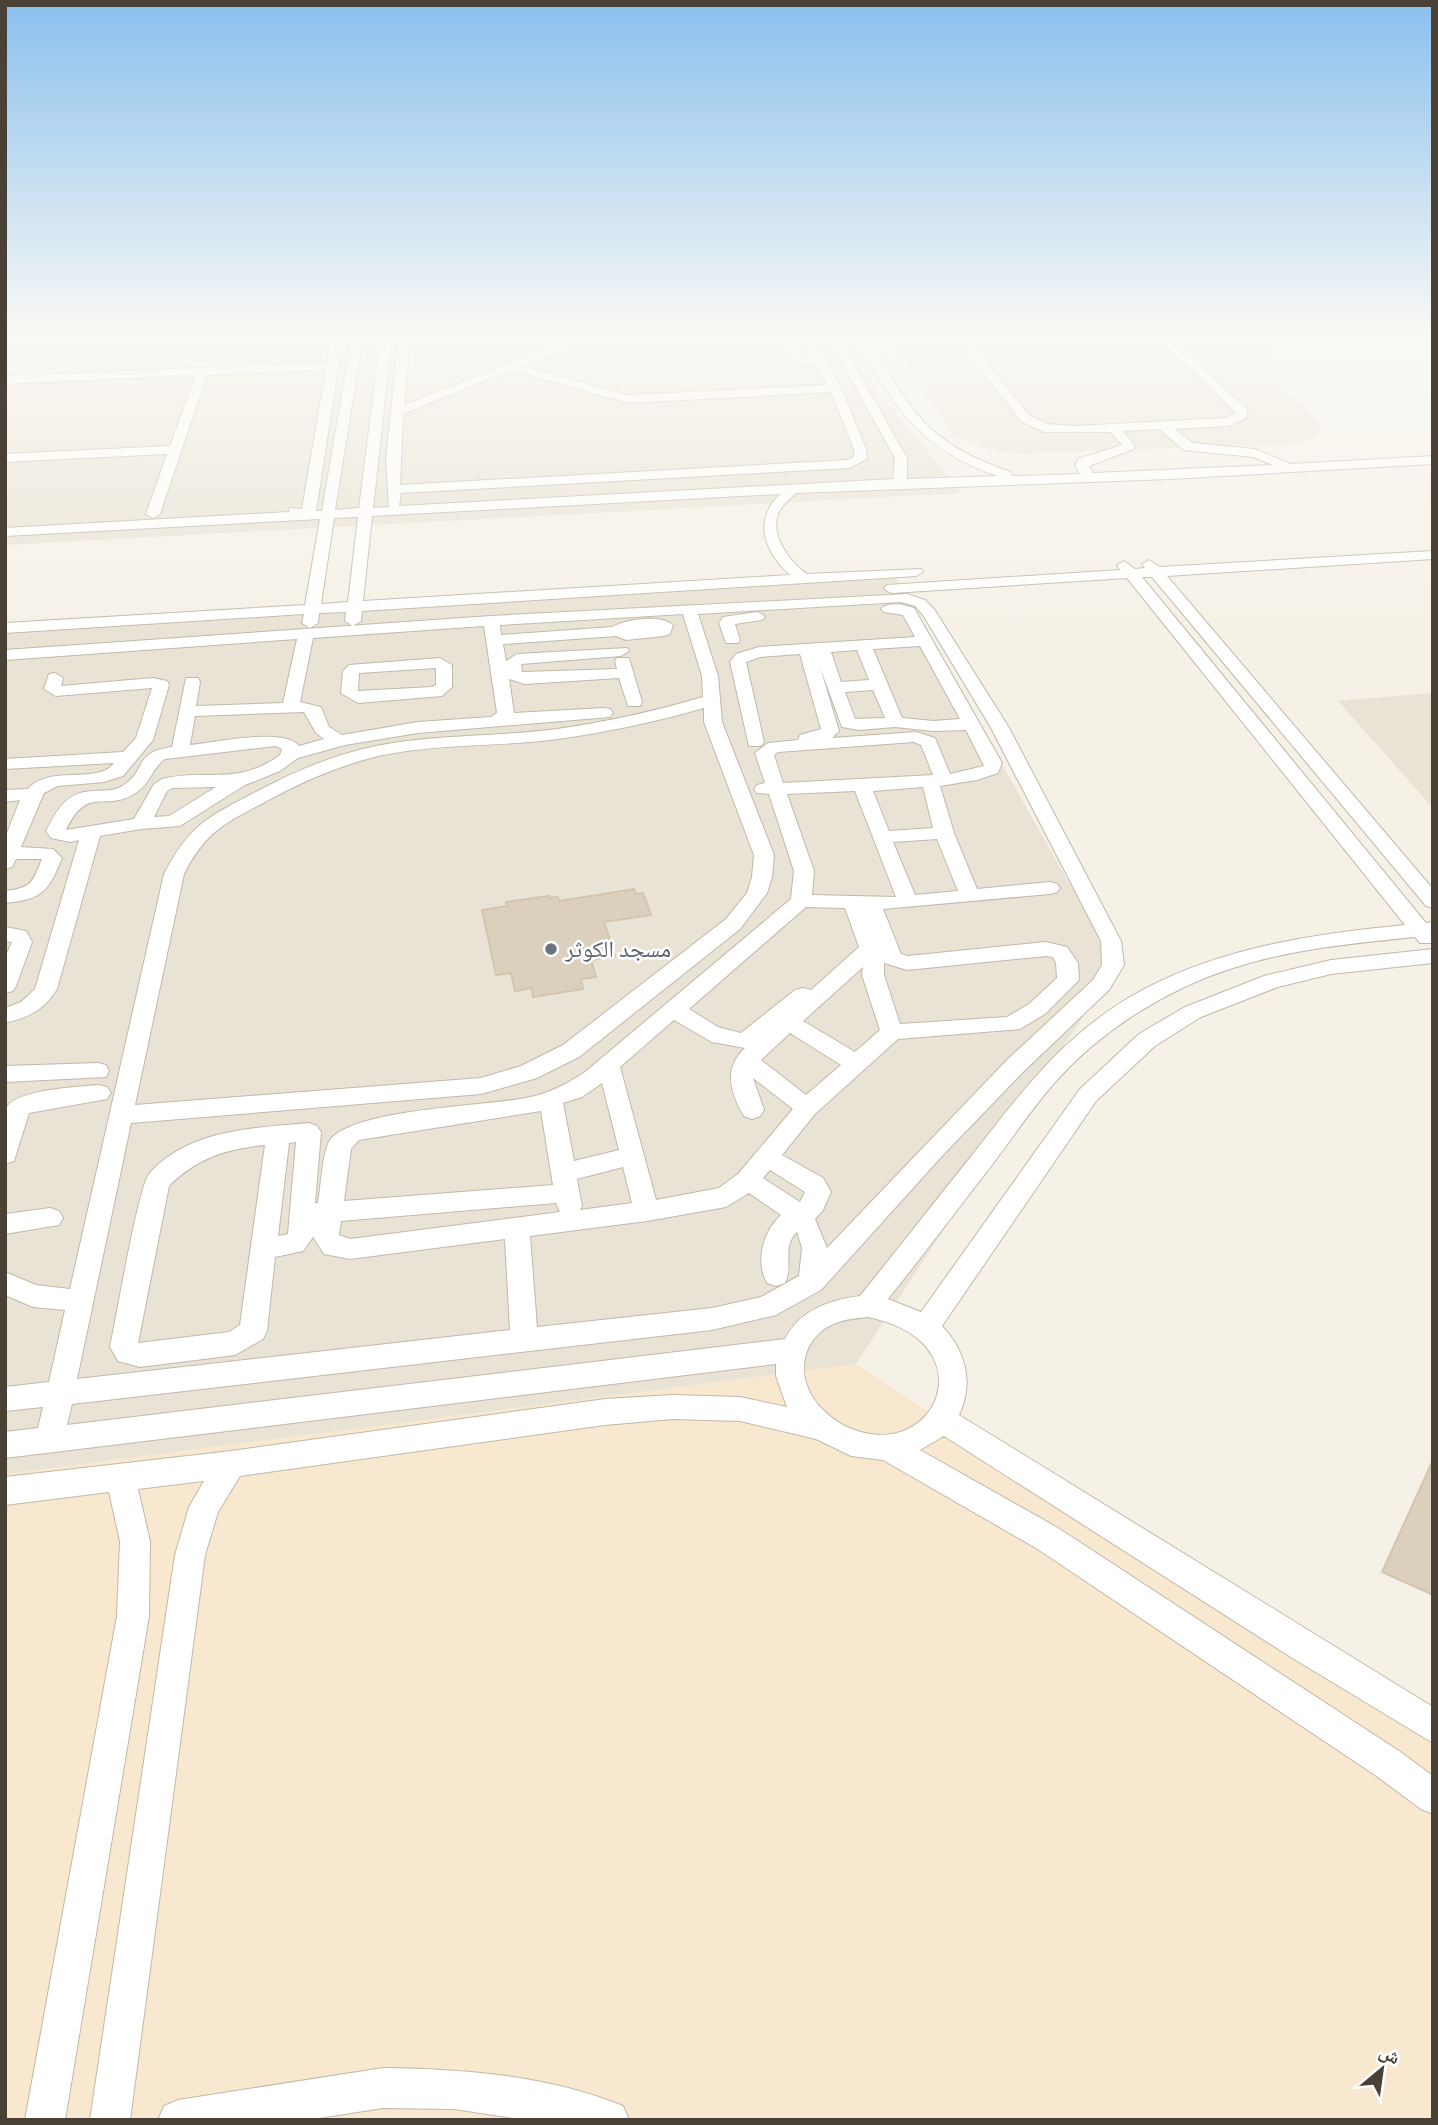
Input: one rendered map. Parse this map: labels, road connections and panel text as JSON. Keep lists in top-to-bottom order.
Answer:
{
  "places": ["مسجد الكوثر"],
  "north": "top right"
}
